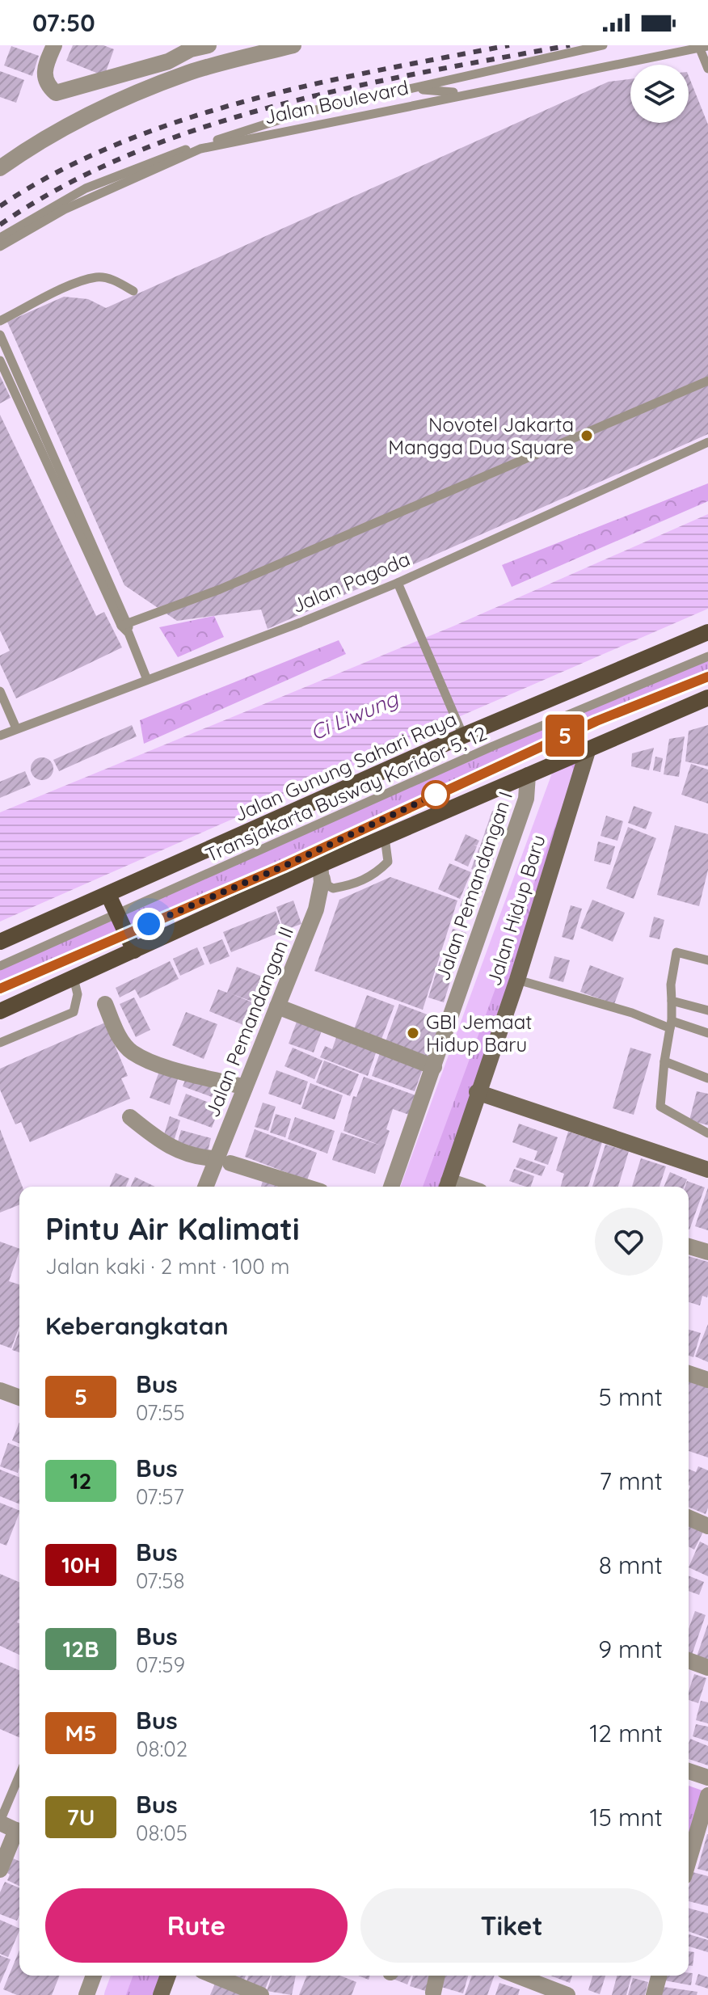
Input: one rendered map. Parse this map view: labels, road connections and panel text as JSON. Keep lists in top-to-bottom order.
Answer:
{
  "streets": {
    "main road": ["Jalan Gunung Sahari Raya"],
    "street": ["Jalan Pemandangan I", "Jalan Hidup Baru", "Jalan Pemandangan II"],
    "lane": ["Jalan Boulevard", "Jalan Pagoda", "Transjakarta Busway Koridor 5, 12"]
  },
  "water": ["Ci Liwung"],
  "places": ["Novotel Jakarta Mangga Dua Square", "GBI Jemaat Hidup Baru"],
  "lines": ["bus line 5"],
  "page": {
    "status": "07:50",
    "on_map": "5",
    "heading": [
      ["Pintu Air Kalimati", "Jalan kaki · 2 mnt · 100 m"],
      "Keberangkatan"
    ],
    "list": [
      {
        "mark": "5",
        "name": "Bus",
        "note": "07:55",
        "value": "5 mnt"
      },
      {
        "mark": "12",
        "name": "Bus",
        "note": "07:57",
        "value": "7 mnt"
      },
      {
        "mark": "10H",
        "name": "Bus",
        "note": "07:58",
        "value": "8 mnt"
      },
      {
        "mark": "12B",
        "name": "Bus",
        "note": "07:59",
        "value": "9 mnt"
      },
      {
        "mark": "M5",
        "name": "Bus",
        "note": "08:02",
        "value": "12 mnt"
      },
      {
        "mark": "7U",
        "name": "Bus",
        "note": "08:05",
        "value": "15 mnt"
      }
    ],
    "buttons": ["Rute", "Tiket"]
  }
}
